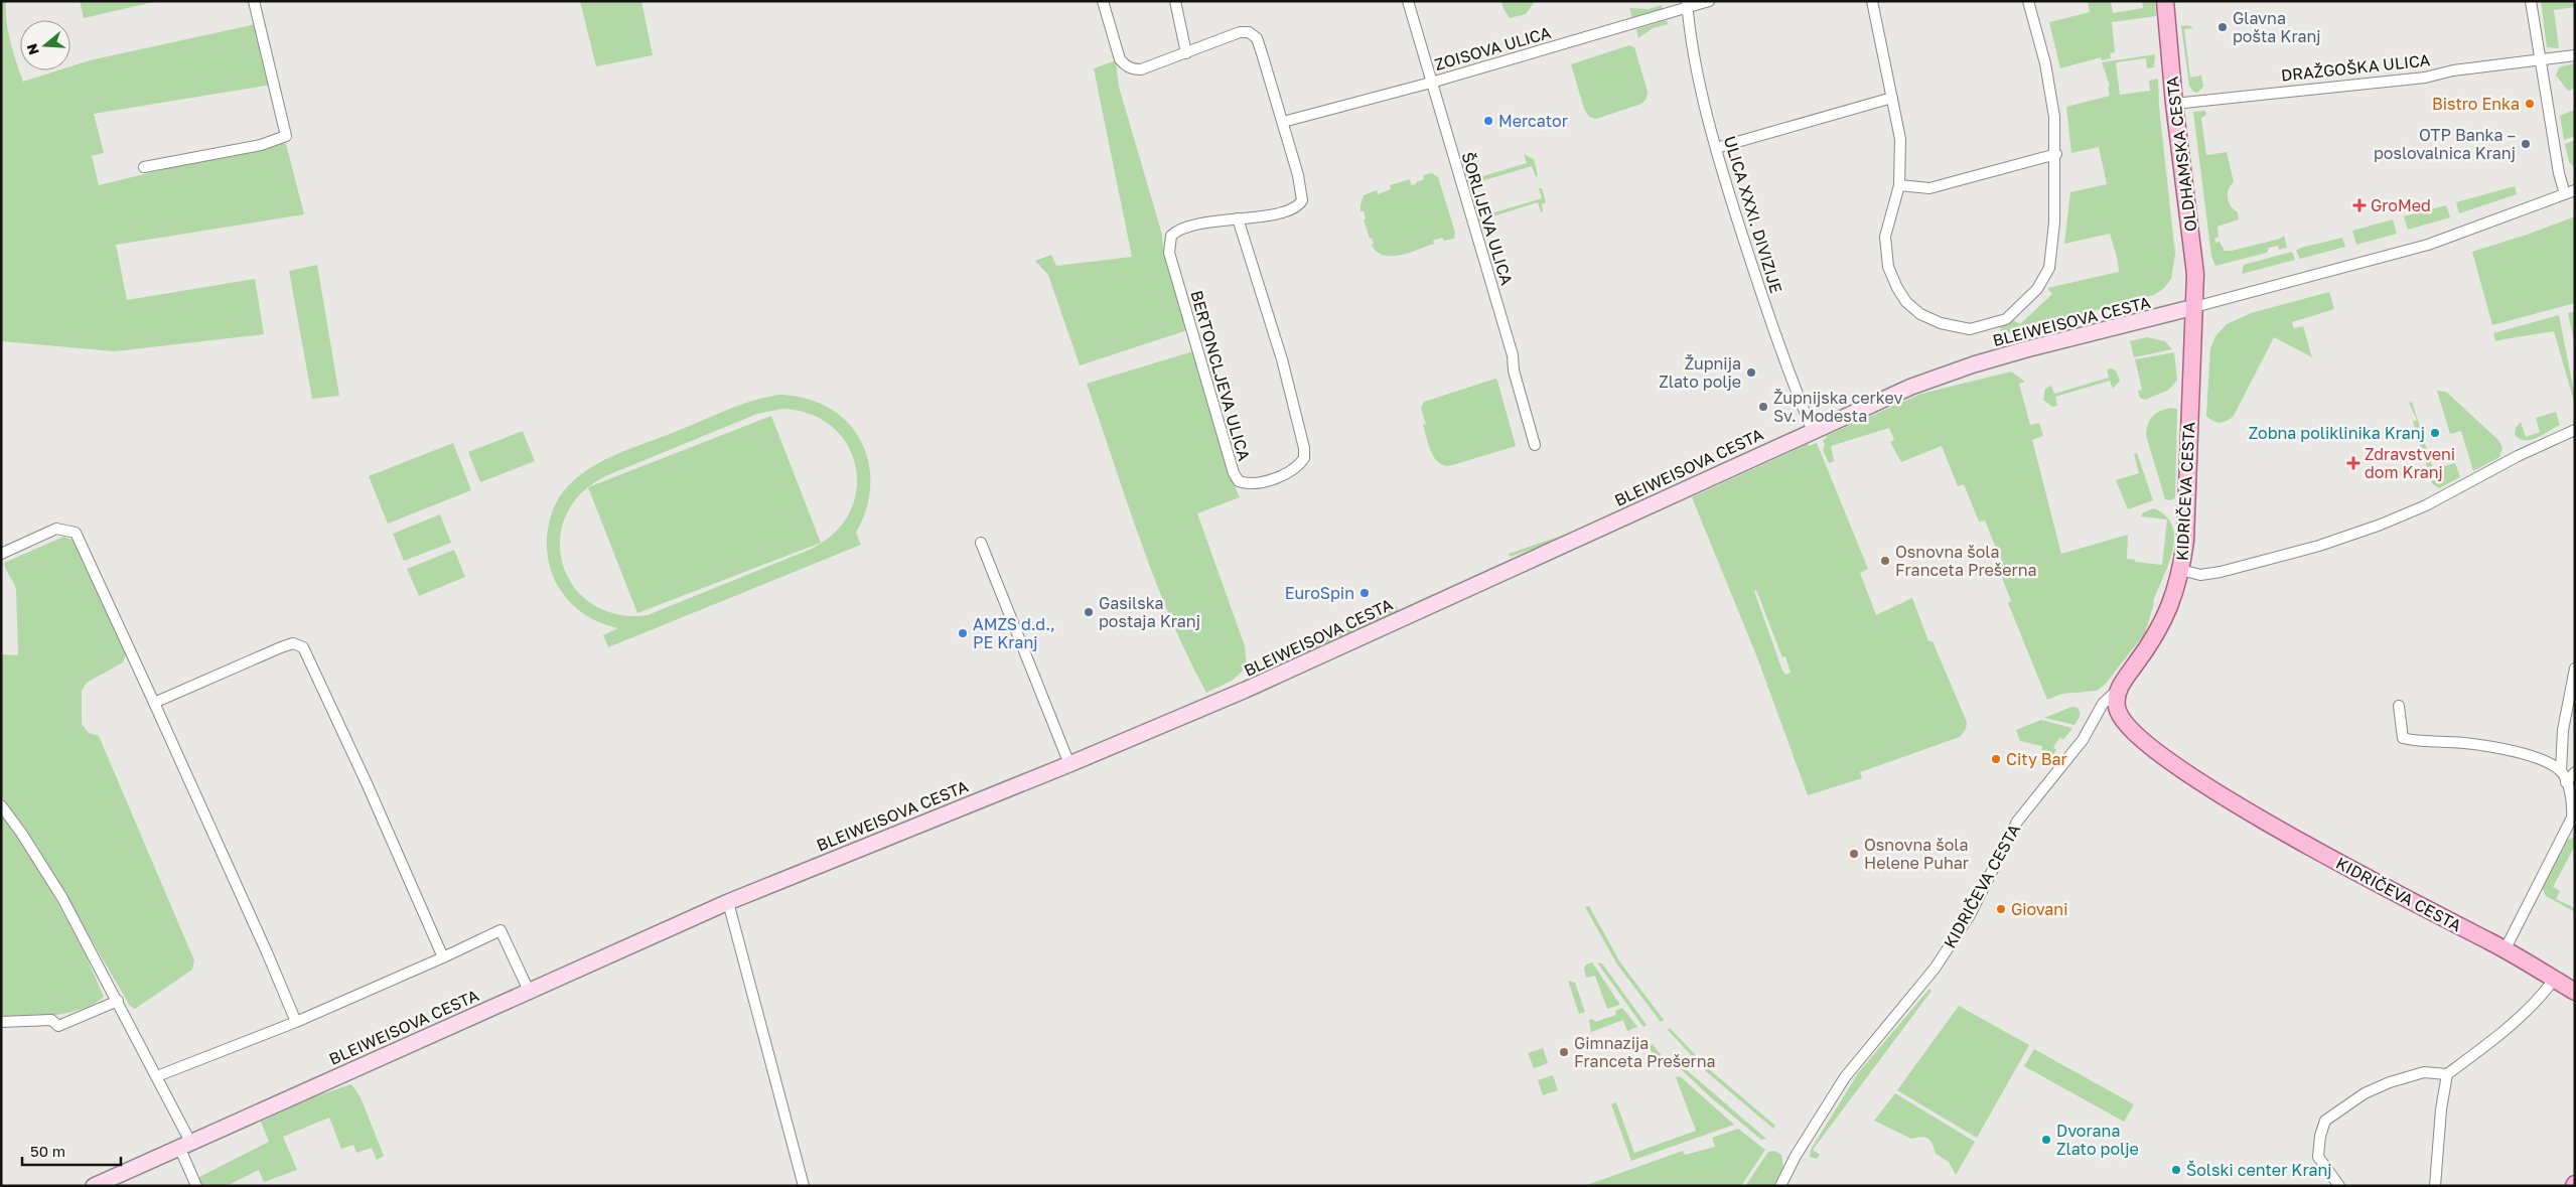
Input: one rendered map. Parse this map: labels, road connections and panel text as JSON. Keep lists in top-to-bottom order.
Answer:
{
  "streets": {
    "main road": ["OLDHAMSKA CESTA", "BLEIWEISOVA CESTA", "KIDRIČEVA CESTA"],
    "street": [
      "ZOISOVA ULICA",
      "DRAŽGOŠKA ULICA",
      "ULICA XXXI. DIVIZIJE",
      "ŠORLIJEVA ULICA",
      "BERTONCLJEVA ULICA"
    ]
  },
  "crossings": [
    ["ZOISOVA ULICA", "ULICA XXXI. DIVIZIJE"],
    ["ZOISOVA ULICA", "ŠORLIJEVA ULICA"],
    ["ZOISOVA ULICA", "BERTONCLJEVA ULICA"],
    ["DRAŽGOŠKA ULICA", "OLDHAMSKA CESTA"],
    ["OLDHAMSKA CESTA", "BLEIWEISOVA CESTA"],
    ["OLDHAMSKA CESTA", "KIDRIČEVA CESTA"],
    ["ULICA XXXI. DIVIZIJE", "BLEIWEISOVA CESTA"],
    ["BLEIWEISOVA CESTA", "KIDRIČEVA CESTA"]
  ],
  "places": {
    "other": [
      "Glavna pošta Kranj",
      "Bistro Enka",
      "Mercator",
      "OTP Banka – poslovalnica Kranj",
      "Župnija Zlato polje",
      "Župnijska cerkev Sv. Modesta",
      "Zobna poliklinika Kranj",
      "Osnovna šola Franceta Prešerna",
      "EuroSpin",
      "Gasilska postaja Kranj",
      "AMZS d.d., PE Kranj",
      "City Bar",
      "Osnovna šola Helene Puhar",
      "Giovani",
      "Gimnazija Franceta Prešerna",
      "Dvorana Zlato polje",
      "Šolski center Kranj"
    ],
    "health": ["GroMed", "Zdravstveni dom Kranj"]
  },
  "scale_bar": "50 m",
  "north": "left"
}
